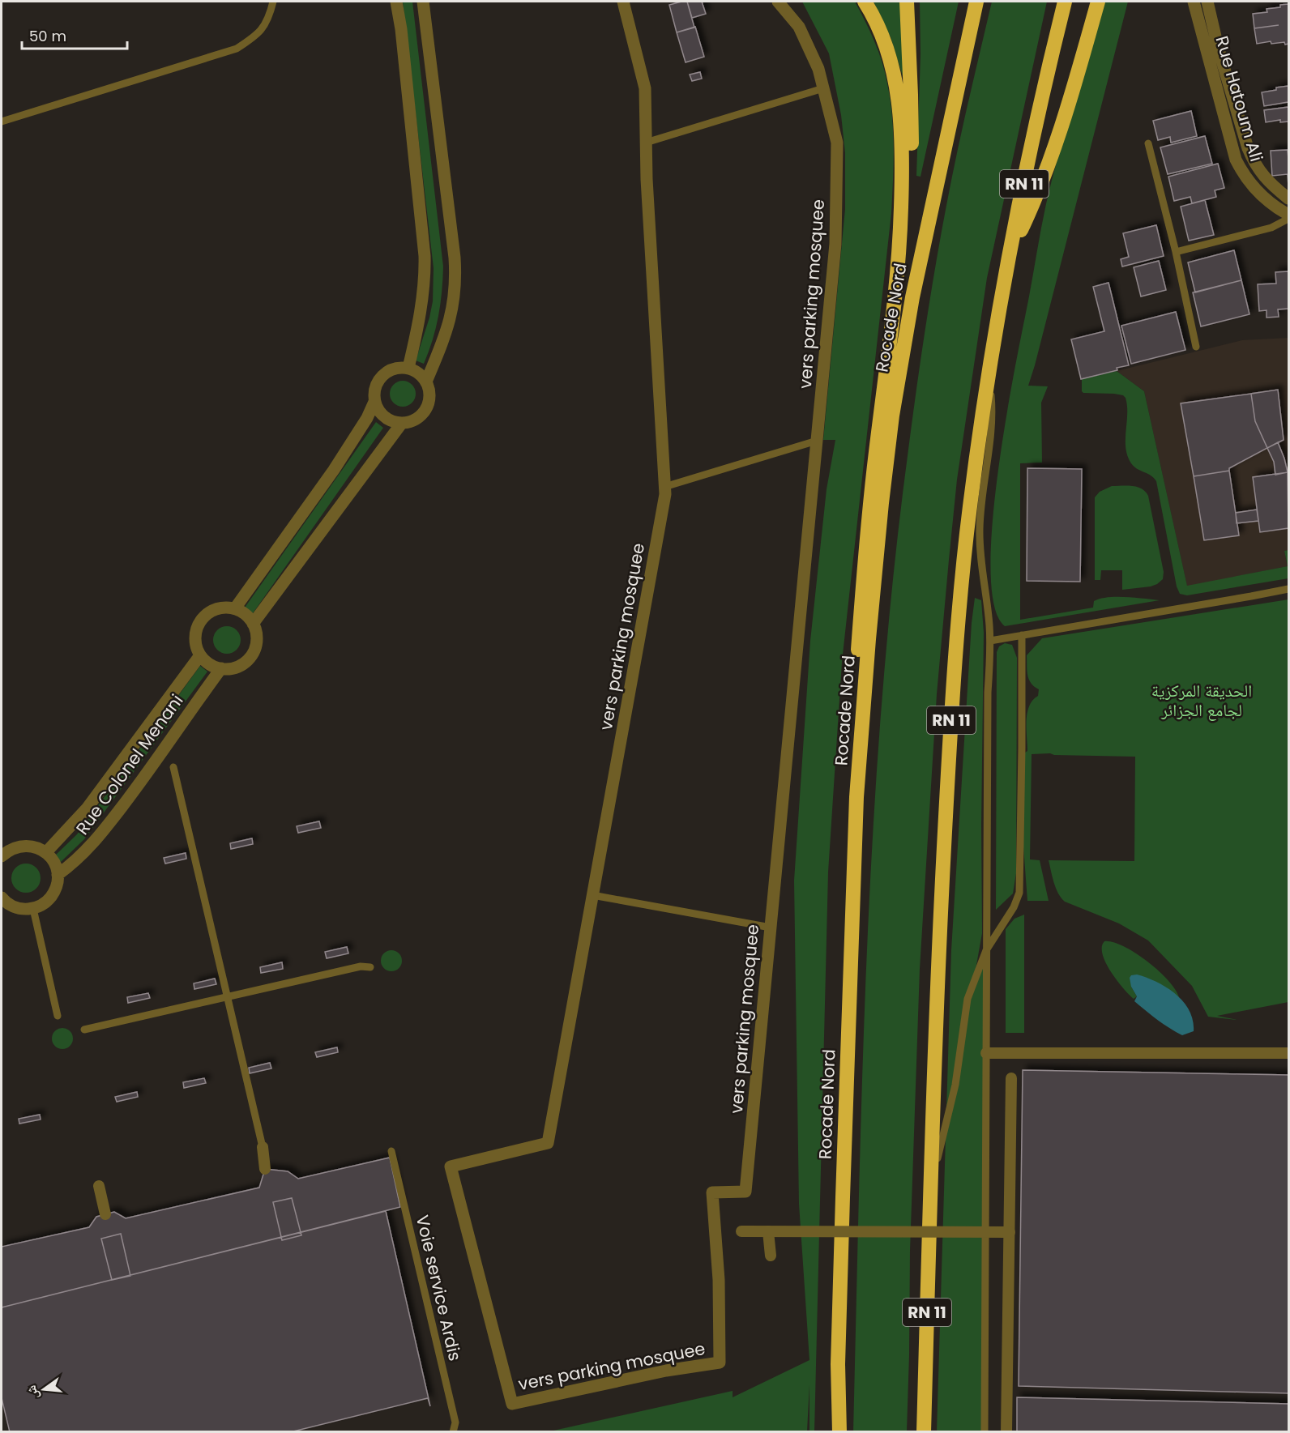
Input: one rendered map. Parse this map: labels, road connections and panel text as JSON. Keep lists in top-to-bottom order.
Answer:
{
  "streets": {
    "highway": ["RN 11", "Rocade Nord"],
    "street": ["Rue Hatoum Ali", "vers parking mosquee", "Rue Colonel Menani"],
    "lane": ["Voie service Ardis"]
  },
  "parks": ["الحديقة المركزية لجامع الجزائر"],
  "scale_bar": "50 m",
  "north": "left"
}
